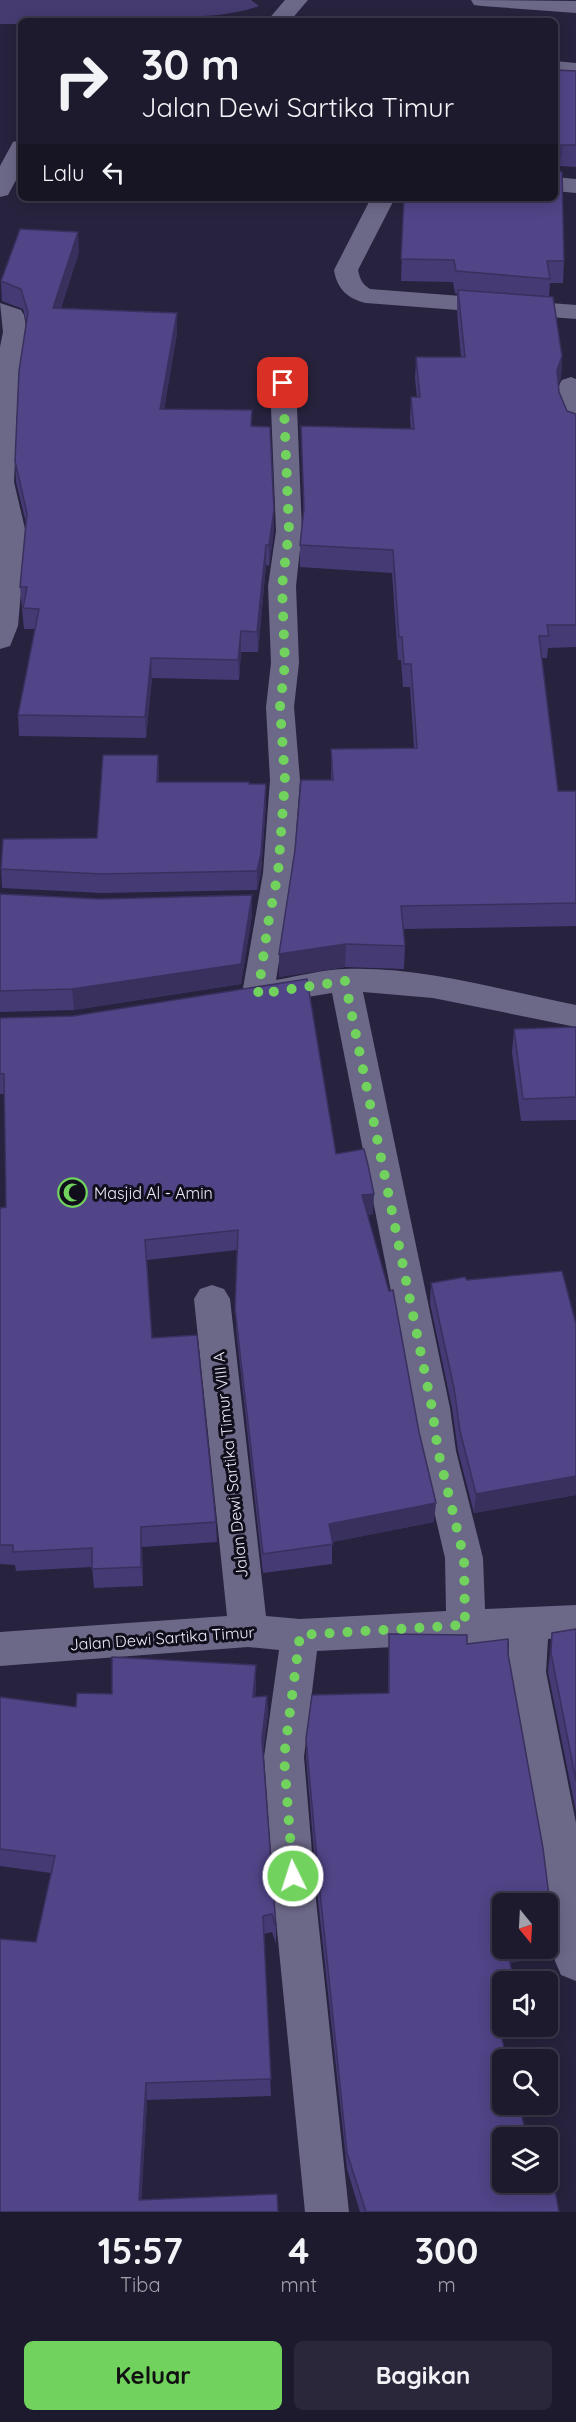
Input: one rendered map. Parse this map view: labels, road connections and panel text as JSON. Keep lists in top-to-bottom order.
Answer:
{
  "streets": {
    "street": ["Jalan Dewi Sartika Timur VIII A", "Jalan Dewi Sartika Timur"]
  },
  "crossings": [
    ["Jalan Dewi Sartika Timur VIII A", "Jalan Dewi Sartika Timur"]
  ],
  "places": {
    "mosque": ["Masjid Al - Amin"]
  },
  "north": "bottom",
  "page": {
    "turn": ["30 m", "Jalan Dewi Sartika Timur"],
    "then": "Lalu",
    "eta": [
      "15:57",
      "Tiba",
      "4",
      "mnt",
      "300",
      "m"
    ],
    "buttons": ["Keluar", "Bagikan"]
  }
}
